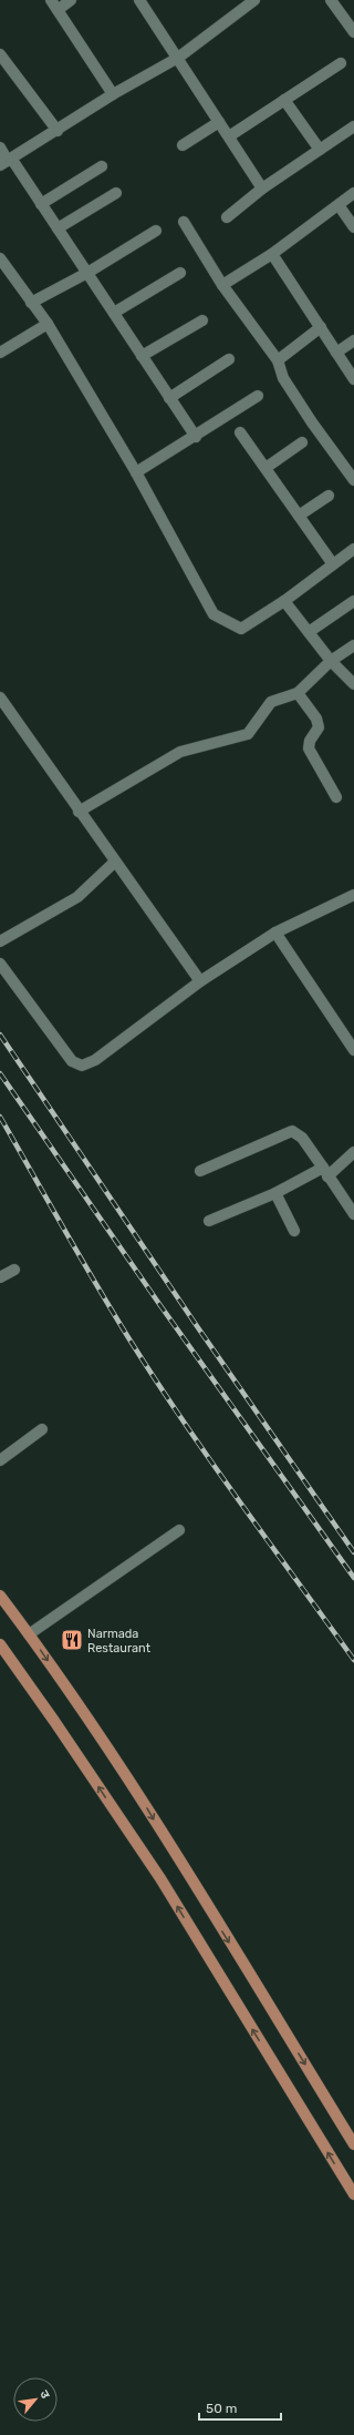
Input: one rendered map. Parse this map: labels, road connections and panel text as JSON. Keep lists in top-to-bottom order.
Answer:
{
  "places": {
    "restaurant": ["Narmada Restaurant"]
  },
  "scale_bar": "50 m",
  "north": "top right"
}
